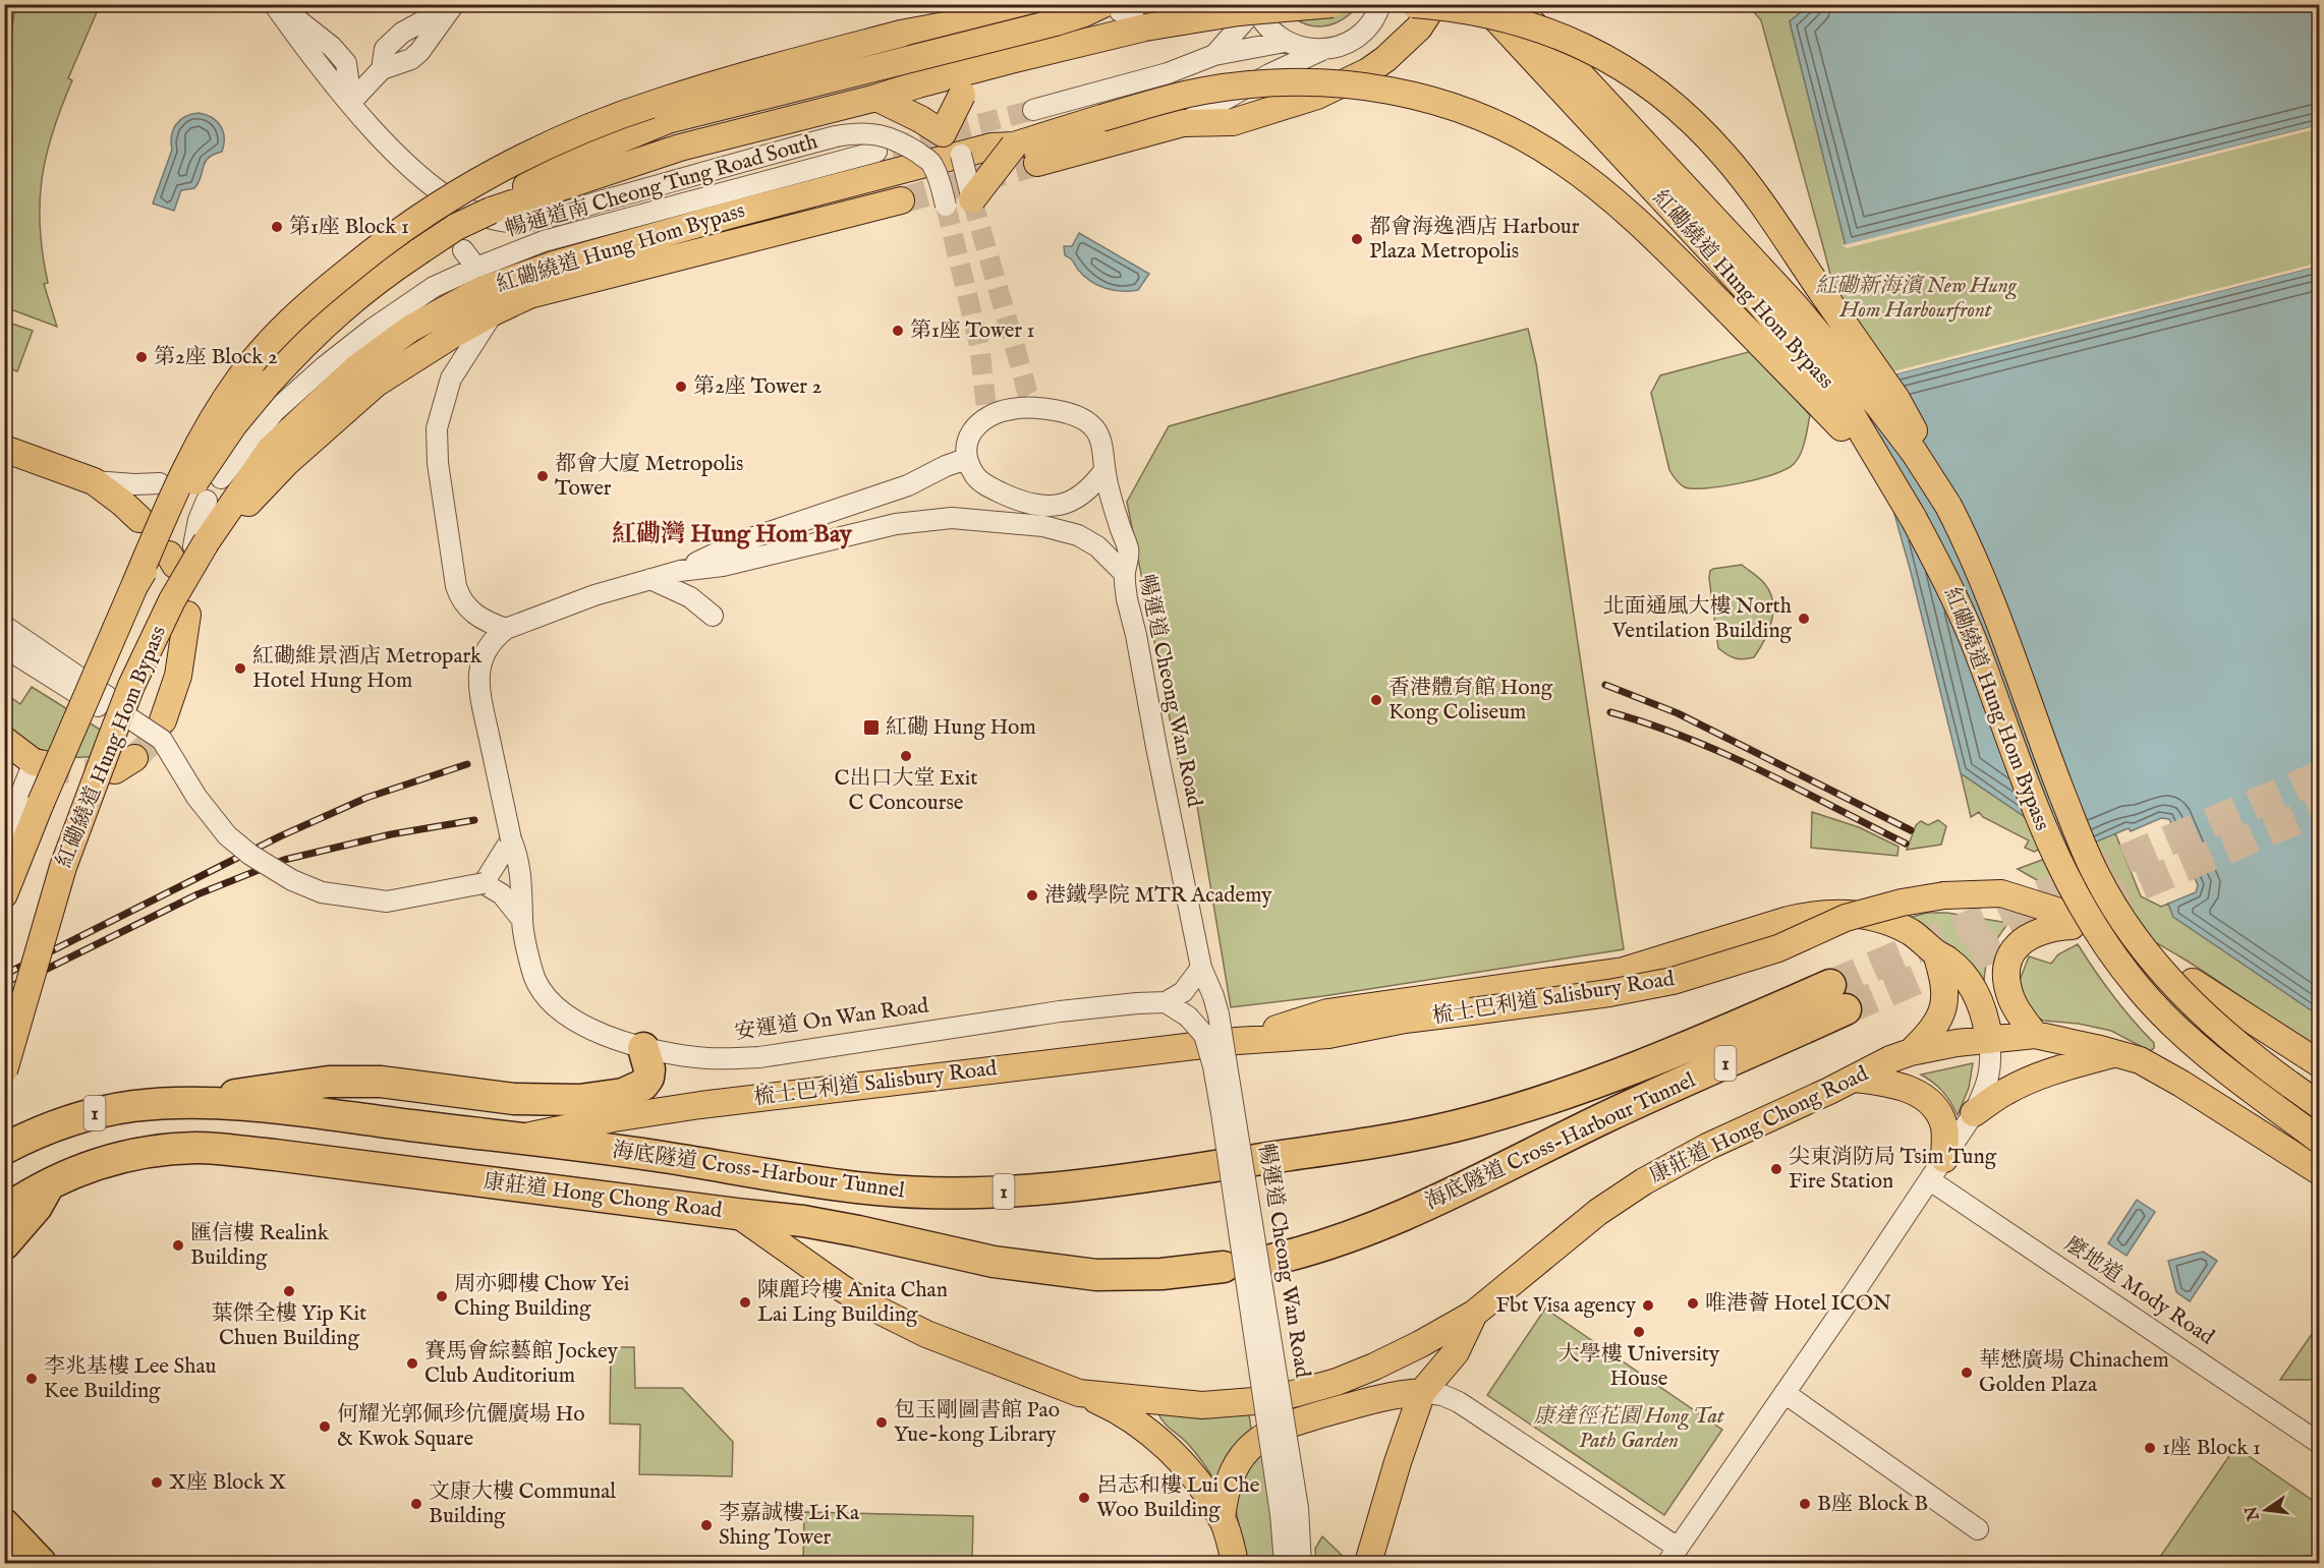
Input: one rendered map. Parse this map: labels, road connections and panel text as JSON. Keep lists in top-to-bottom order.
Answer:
{
  "streets": {
    "highway": ["1", "康莊道 Hong Chong Road", "海底隧道 Cross-Harbour Tunnel"],
    "main road": ["紅磡繞道 Hung Hom Bypass", "梳士巴利道 Salisbury Road"],
    "street": [
      "暢通道南 Cheong Tung Road South",
      "暢運道 Cheong Wan Road",
      "安運道 On Wan Road",
      "麼地道 Mody Road"
    ]
  },
  "crossings": [
    ["紅磡繞道 Hung Hom Bypass", "暢運道 Cheong Wan Road"],
    ["暢運道 Cheong Wan Road", "安運道 On Wan Road"],
    ["梳士巴利道 Salisbury Road", "1"],
    ["梳士巴利道 Salisbury Road", "康莊道 Hong Chong Road"],
    ["梳士巴利道 Salisbury Road", "海底隧道 Cross-Harbour Tunnel"],
    ["1", "海底隧道 Cross-Harbour Tunnel"],
    ["康莊道 Hong Chong Road", "海底隧道 Cross-Harbour Tunnel"]
  ],
  "districts": ["紅磡灣 Hung Hom Bay"],
  "parks": ["紅磡新海濱 New Hung Hom Harbourfront", "康達徑花園 Hong Tat Path Garden"],
  "places": {
    "other": [
      "第1座 Block 1",
      "都會海逸酒店 Harbour Plaza Metropolis",
      "第1座 Tower 1",
      "第2座 Block 2",
      "第2座 Tower 2",
      "都會大廈 Metropolis Tower",
      "北面通風大樓 North Ventilation Building",
      "紅磡維景酒店 Metropark Hotel Hung Hom",
      "香港體育館 Hong Kong Coliseum",
      "C出口大堂 Exit C Concourse",
      "港鐵學院 MTR Academy",
      "尖東消防局 Tsim Tung Fire Station",
      "匯信樓 Realink Building",
      "葉傑全樓 Yip Kit Chuen Building",
      "周亦卿樓 Chow Yei Ching Building",
      "陳麗玲樓 Anita Chan Lai Ling Building",
      "唯港薈 Hotel ICON",
      "Fbt Visa agency",
      "大學樓 University House",
      "賽馬會綜藝館 Jockey Club Auditorium",
      "華懋廣場 Chinachem Golden Plaza",
      "李兆基樓 Lee Shau Kee Building",
      "包玉剛圖書館 Pao Yue-kong Library",
      "何耀光郭佩珍伉儷廣場 Ho & Kwok Square",
      "1座 Block 1",
      "X座 Block X",
      "呂志和樓 Lui Che Woo Building",
      "文康大樓 Communal Building",
      "B座 Block B",
      "李嘉誠樓 Li Ka Shing Tower"
    ],
    "transit": ["紅磡 Hung Hom"]
  },
  "north": "left"
}
